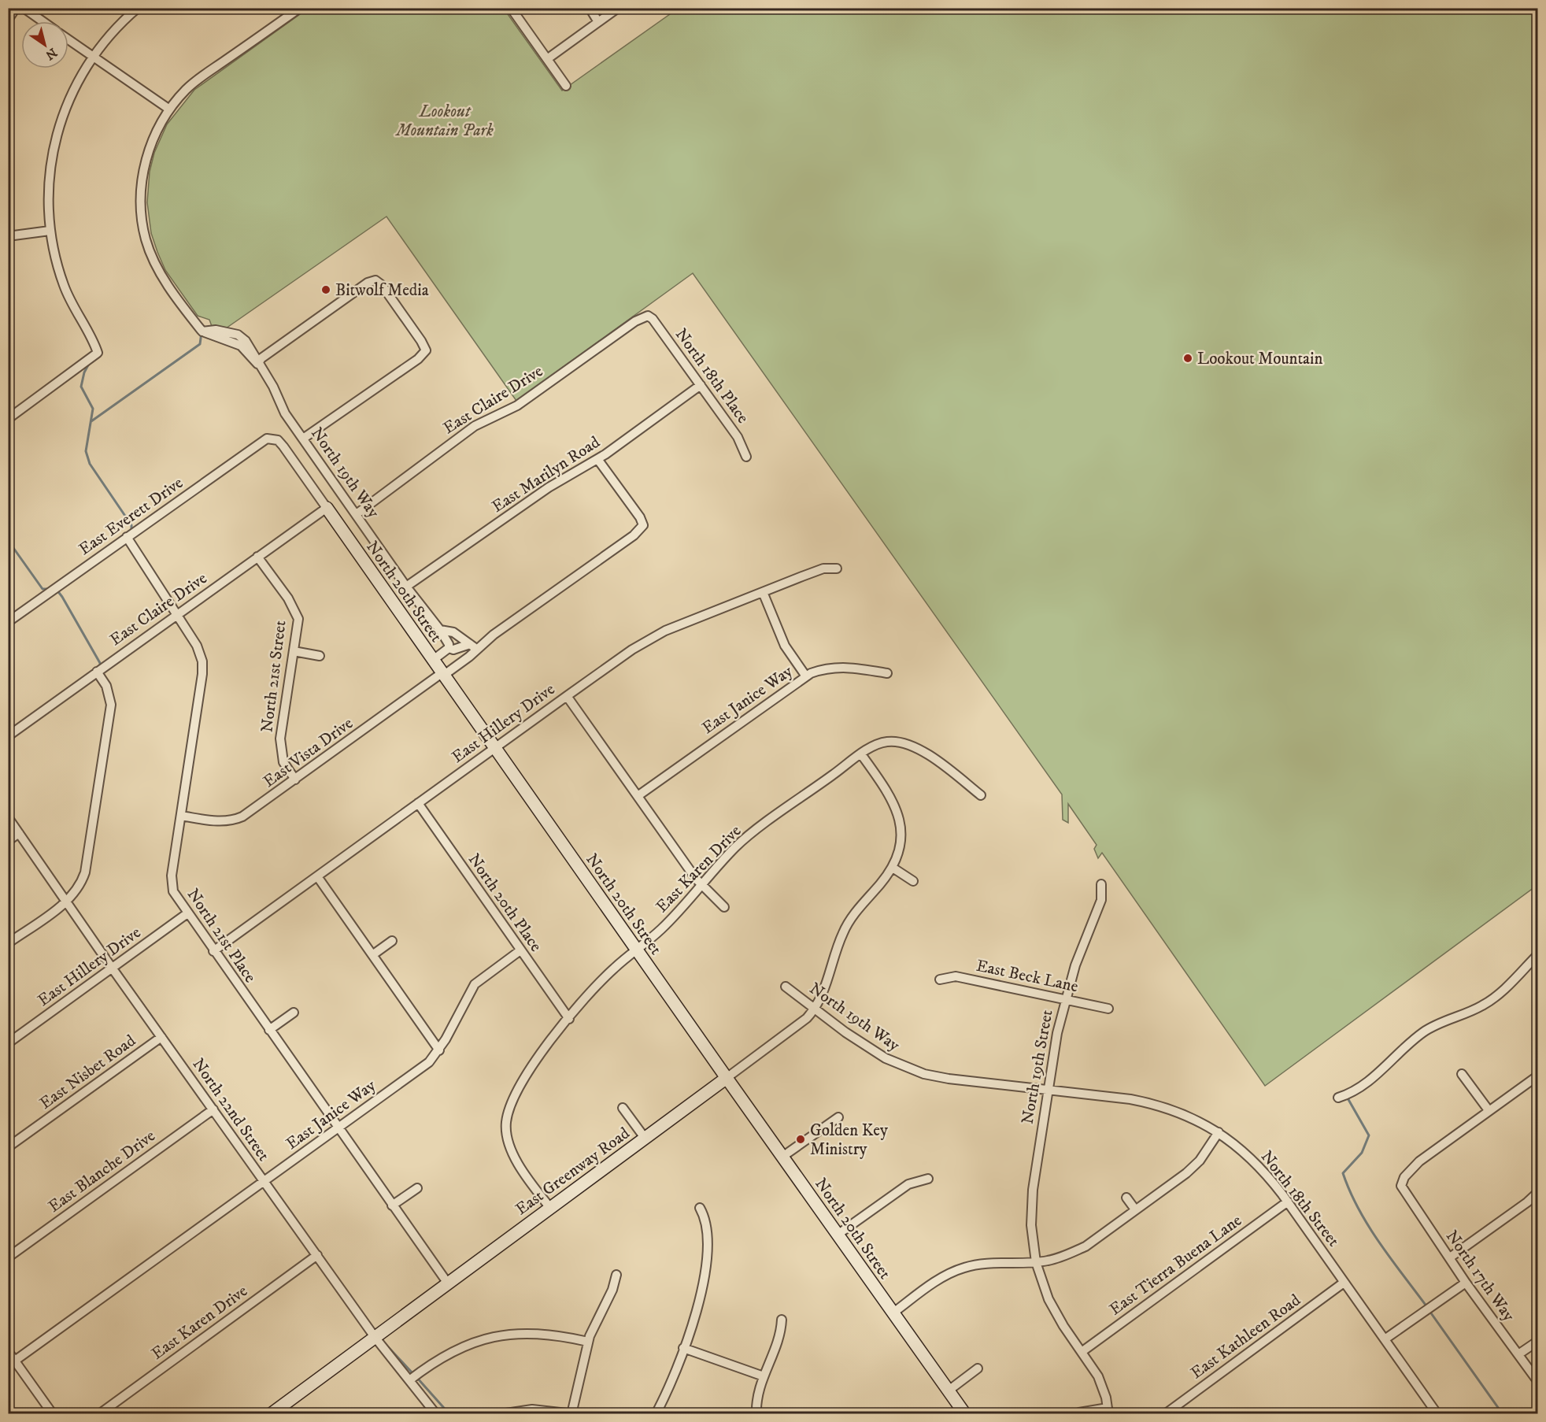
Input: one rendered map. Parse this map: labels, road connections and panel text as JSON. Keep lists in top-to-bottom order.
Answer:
{
  "streets": {
    "street": [
      "North 18th Place",
      "East Claire Drive",
      "North 19th Way",
      "East Marilyn Road",
      "East Everett Drive",
      "North 20th Street",
      "North 21st Street",
      "East Janice Way",
      "East Hillery Drive",
      "East Vista Drive",
      "East Karen Drive",
      "North 20th Place",
      "North 21st Place",
      "East Beck Lane",
      "North 19th Street",
      "East Nisbet Road",
      "North 22nd Street",
      "East Blanche Drive",
      "East Greenway Road",
      "North 18th Street",
      "East Tierra Buena Lane",
      "North 17th Way",
      "East Kathleen Road"
    ]
  },
  "crossings": [
    ["North 18th Place", "East Claire Drive"],
    ["North 18th Place", "East Marilyn Road"],
    ["East Claire Drive", "North 19th Way"],
    ["East Claire Drive", "North 20th Street"],
    ["East Claire Drive", "North 21st Street"],
    ["East Claire Drive", "North 21st Place"],
    ["North 19th Way", "East Marilyn Road"],
    ["North 19th Way", "North 19th Street"],
    ["North 19th Way", "East Greenway Road"],
    ["North 19th Way", "North 18th Street"],
    ["East Marilyn Road", "East Vista Drive"],
    ["East Everett Drive", "North 20th Street"],
    ["East Everett Drive", "North 21st Place"],
    ["North 20th Street", "East Hillery Drive"],
    ["North 20th Street", "East Vista Drive"],
    ["North 20th Street", "East Karen Drive"],
    ["North 20th Street", "East Greenway Road"],
    ["North 21st Street", "East Vista Drive"],
    ["East Janice Way", "North 20th Place"],
    ["East Janice Way", "North 21st Place"],
    ["East Janice Way", "North 22nd Street"],
    ["East Hillery Drive", "North 20th Place"],
    ["East Hillery Drive", "North 21st Place"],
    ["East Hillery Drive", "North 22nd Street"],
    ["East Vista Drive", "North 21st Place"],
    ["East Karen Drive", "North 20th Place"],
    ["East Karen Drive", "North 22nd Street"],
    ["East Karen Drive", "East Greenway Road"],
    ["North 21st Place", "East Greenway Road"],
    ["East Beck Lane", "North 19th Street"],
    ["North 19th Street", "North 18th Street"],
    ["North 19th Street", "East Tierra Buena Lane"],
    ["East Nisbet Road", "North 22nd Street"],
    ["North 22nd Street", "East Blanche Drive"],
    ["North 22nd Street", "East Greenway Road"],
    ["North 18th Street", "East Tierra Buena Lane"],
    ["North 18th Street", "East Kathleen Road"]
  ],
  "parks": ["Lookout Mountain Park"],
  "places": ["Bitwolf Media", "Lookout Mountain", "Golden Key Ministry"],
  "north": "bottom right"
}
